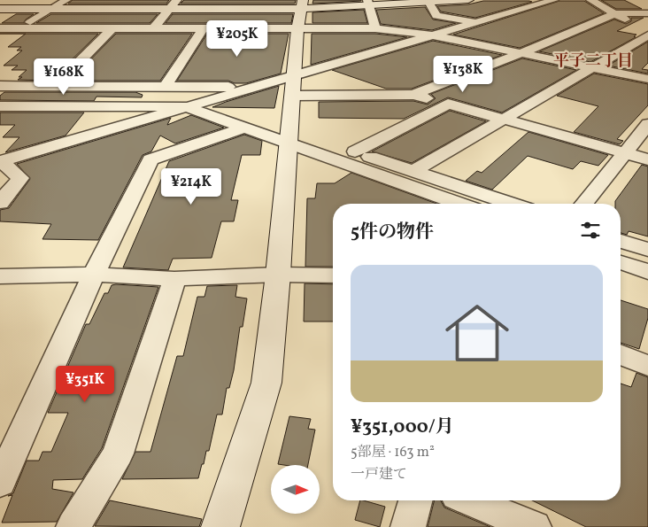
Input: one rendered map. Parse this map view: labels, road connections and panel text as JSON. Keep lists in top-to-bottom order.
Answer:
{
  "districts": ["平子二丁目"],
  "north": "right",
  "page": {
    "price": [
      "¥205K",
      "¥138K",
      "¥168K",
      "¥214K",
      "¥351K"
    ],
    "heading": "5件の物件",
    "list": [
      {
        "name": "¥351,000/月",
        "note": "5部屋 · 163 m² · 一戸建て"
      }
    ]
  }
}
